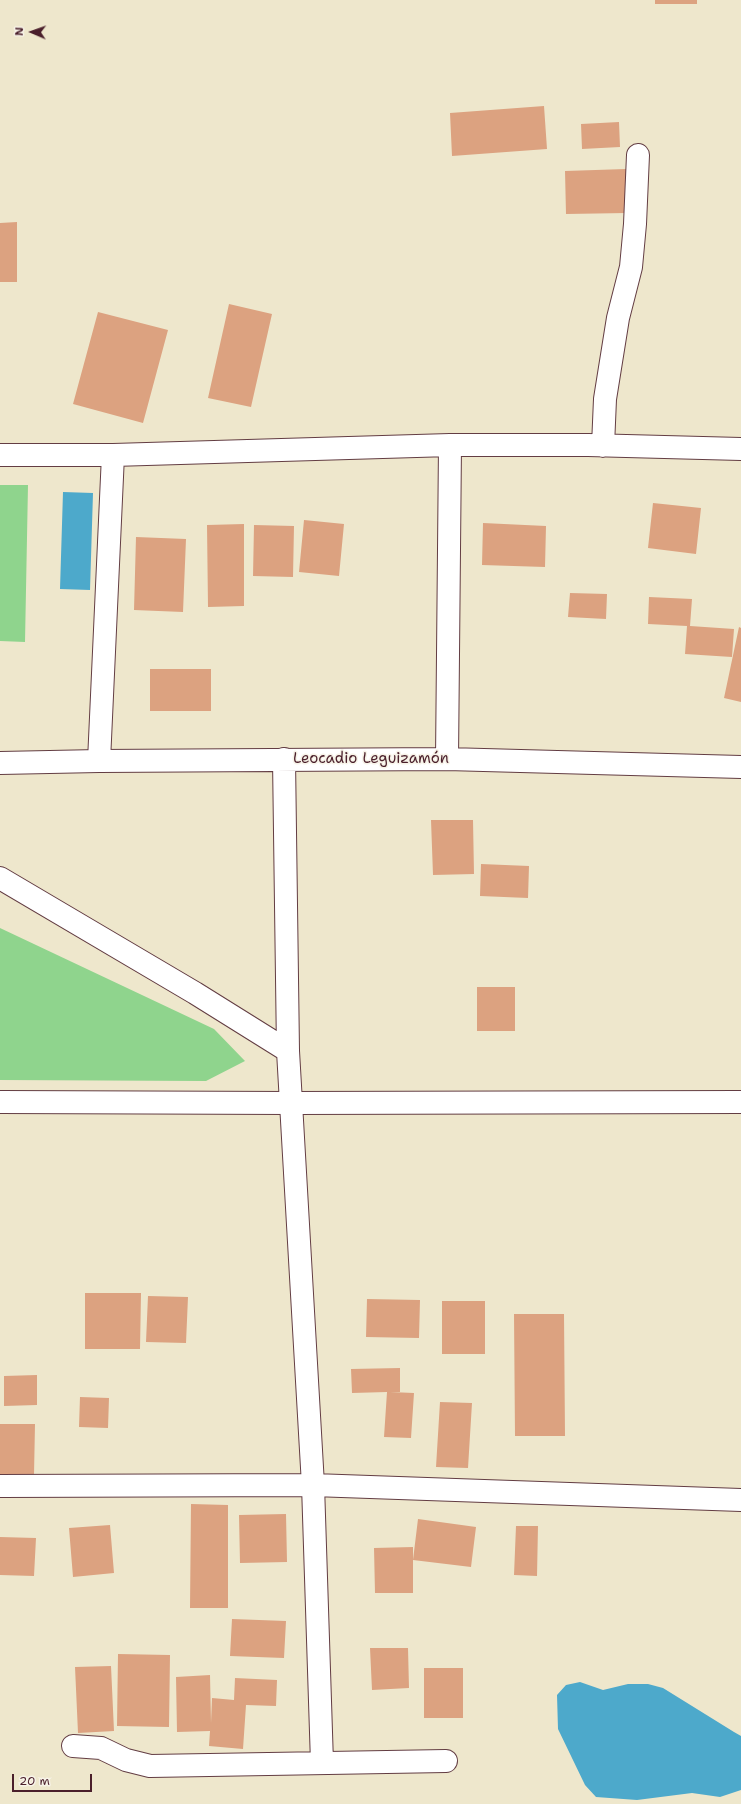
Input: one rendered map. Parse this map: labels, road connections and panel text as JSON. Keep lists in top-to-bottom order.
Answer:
{
  "streets": {
    "street": ["Leocadio Leguizamón"]
  },
  "scale_bar": "20 m",
  "north": "left"
}
